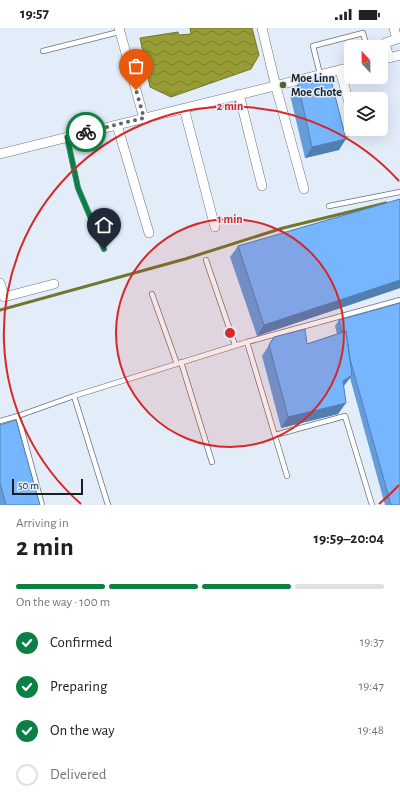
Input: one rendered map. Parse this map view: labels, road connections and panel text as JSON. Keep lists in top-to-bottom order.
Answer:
{
  "places": ["Moe Linn Moe Chote"],
  "scale_bar": "50 m",
  "north": "top",
  "page": {
    "status": "19:57",
    "scale": "50 m",
    "heading": ["2 min", "Arriving in", "19:59–20:04"],
    "bar": "On the way · 100 m",
    "list": [
      ["Confirmed", "19:37"],
      ["Preparing", "19:47"],
      ["On the way", "19:48"],
      "Delivered"
    ]
  },
  "rings": ["2 min", "1 min"]
}
